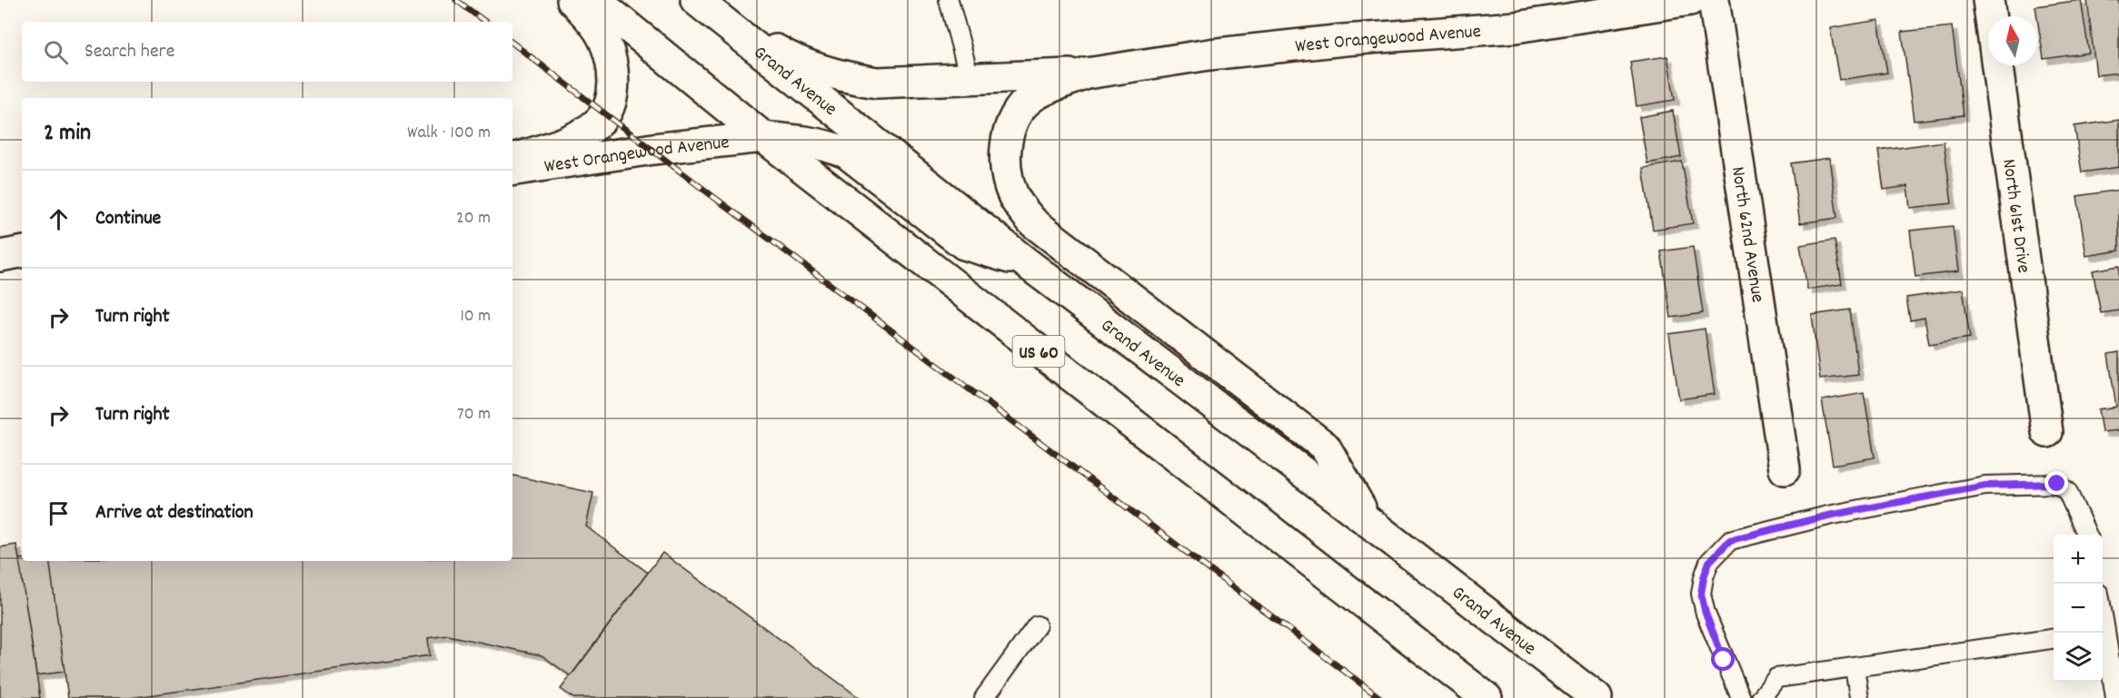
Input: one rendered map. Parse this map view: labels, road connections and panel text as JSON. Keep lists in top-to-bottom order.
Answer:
{
  "streets": {
    "main road": [
      "West Orangewood Avenue",
      "Grand Avenue",
      "North 61st Drive",
      "North 62nd Avenue",
      "US 60"
    ]
  },
  "crossings": [
    ["West Orangewood Avenue", "Grand Avenue"],
    ["West Orangewood Avenue", "US 60"]
  ],
  "north": "top",
  "page": {
    "search": "Search here",
    "heading": ["2 min", "Walk · 100 m"],
    "list": [
      ["Continue", "20 m"],
      ["Turn right", "10 m"],
      ["Turn right", "70 m"],
      "Arrive at destination"
    ],
    "map_buttons": ["+", "−"]
  }
}
